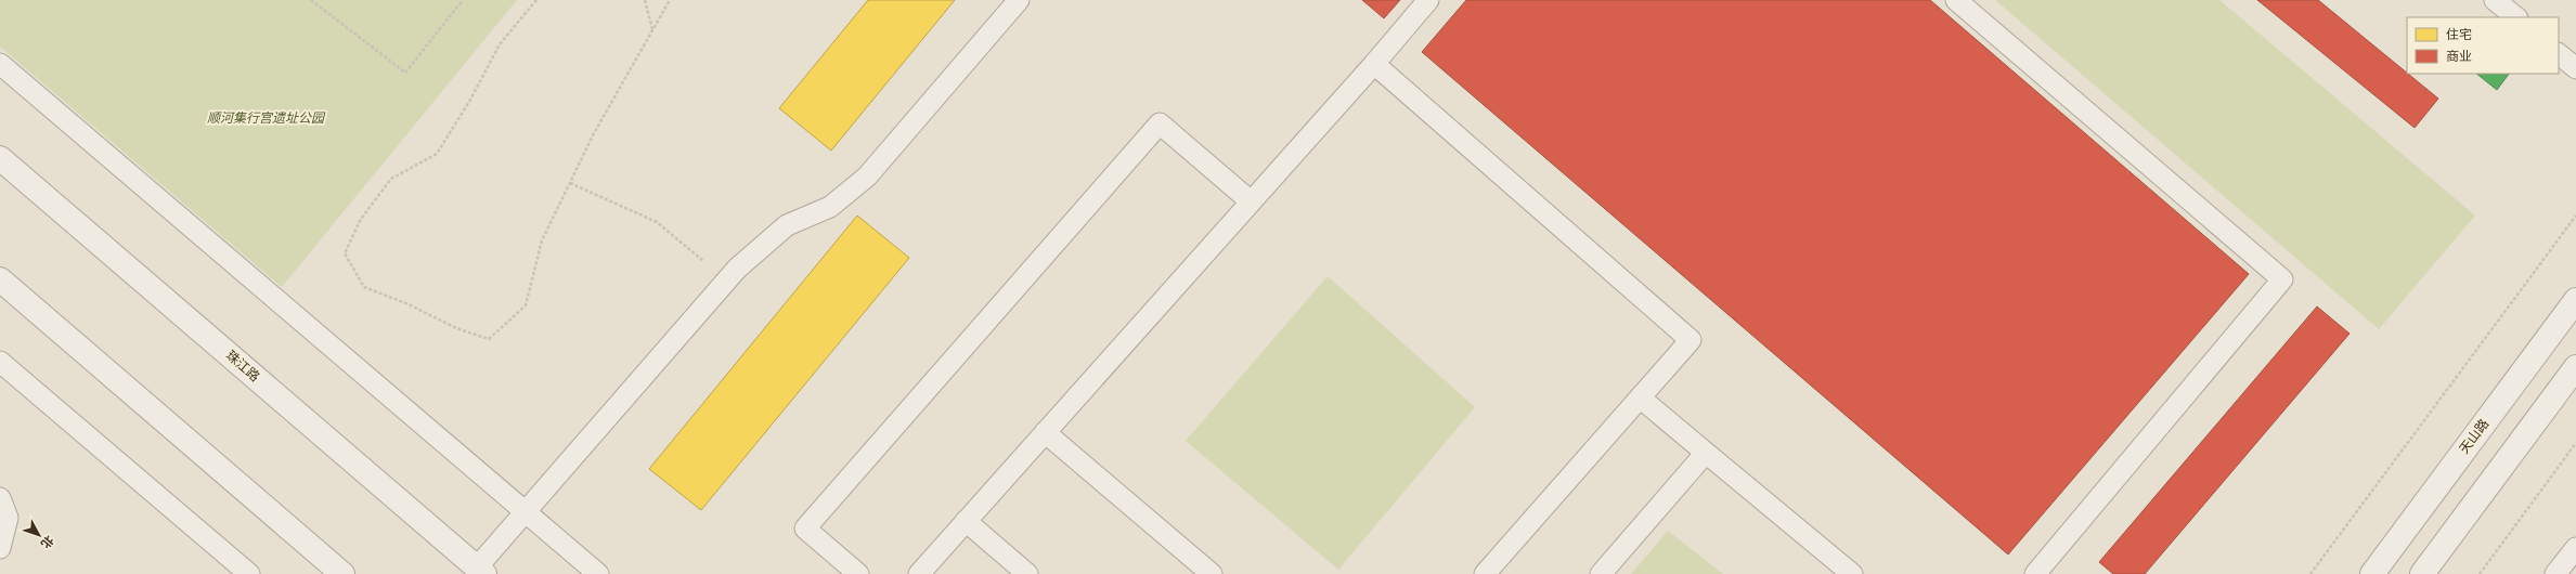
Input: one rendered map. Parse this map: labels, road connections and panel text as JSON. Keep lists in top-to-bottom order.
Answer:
{
  "streets": {
    "street": ["珠江路", "天山路"]
  },
  "parks": ["顺河集行宫遗址公园"],
  "legend": ["住宅", "商业"],
  "north": "bottom right"
}
